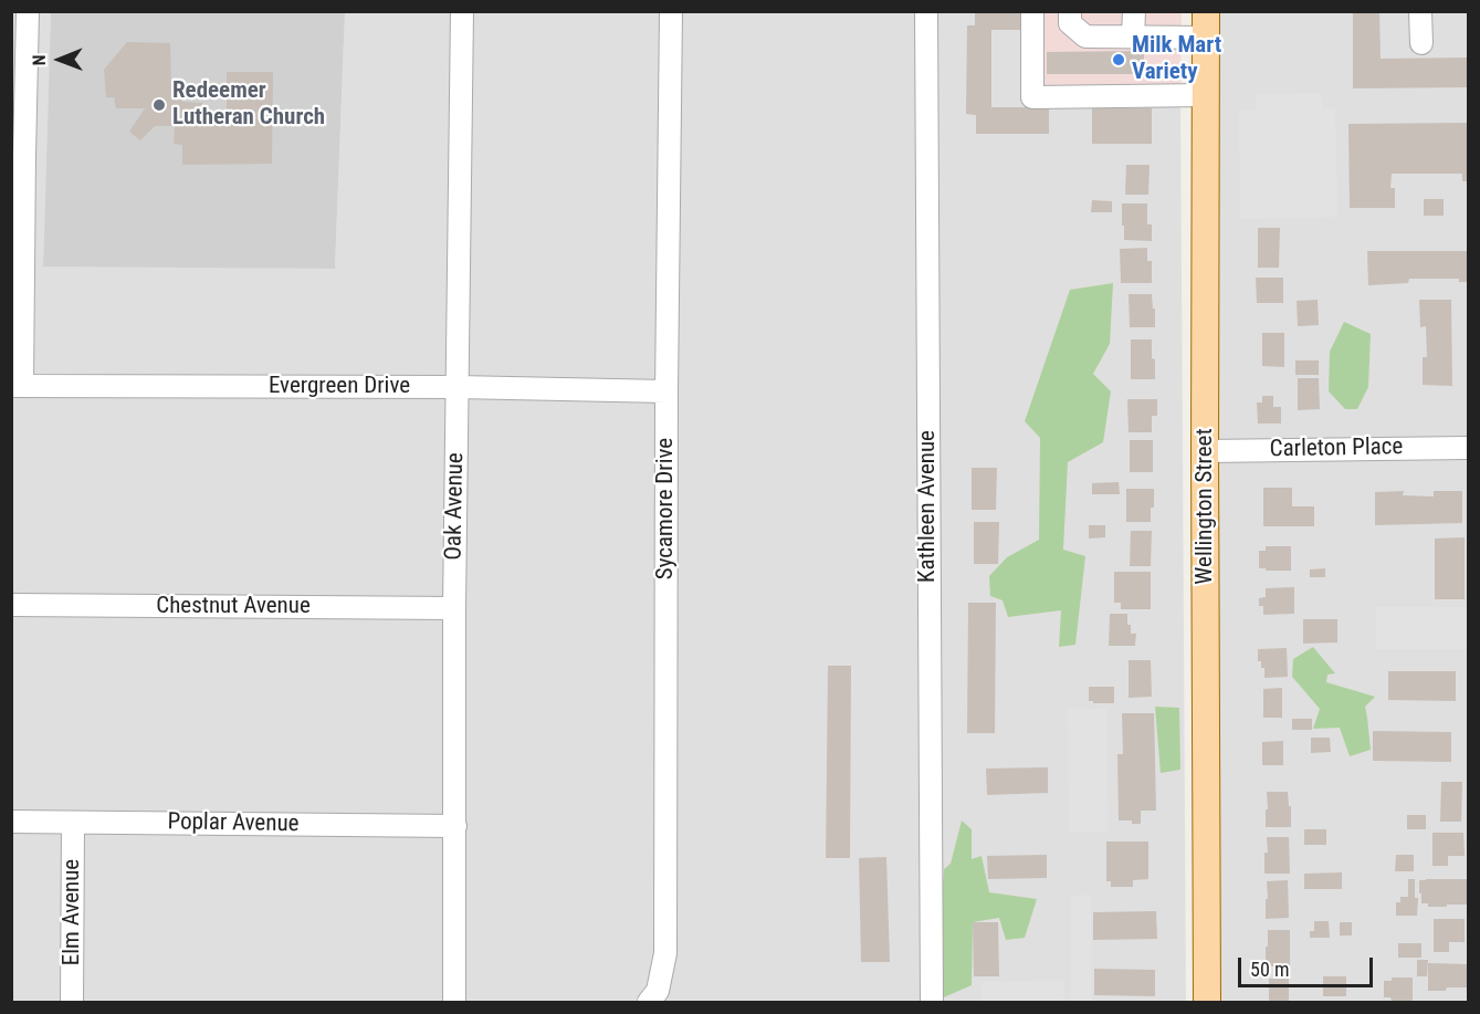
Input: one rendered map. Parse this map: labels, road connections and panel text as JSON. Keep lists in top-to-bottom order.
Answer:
{
  "streets": {
    "main road": ["Wellington Street"],
    "street": [
      "Evergreen Drive",
      "Carleton Place",
      "Oak Avenue",
      "Kathleen Avenue",
      "Sycamore Drive",
      "Chestnut Avenue",
      "Poplar Avenue",
      "Elm Avenue"
    ]
  },
  "crossings": [
    ["Evergreen Drive", "Oak Avenue"],
    ["Evergreen Drive", "Sycamore Drive"],
    ["Carleton Place", "Wellington Street"],
    ["Oak Avenue", "Chestnut Avenue"],
    ["Oak Avenue", "Poplar Avenue"],
    ["Poplar Avenue", "Elm Avenue"]
  ],
  "places": ["Milk Mart Variety", "Redeemer Lutheran Church"],
  "scale_bar": "50 m",
  "north": "left"
}
